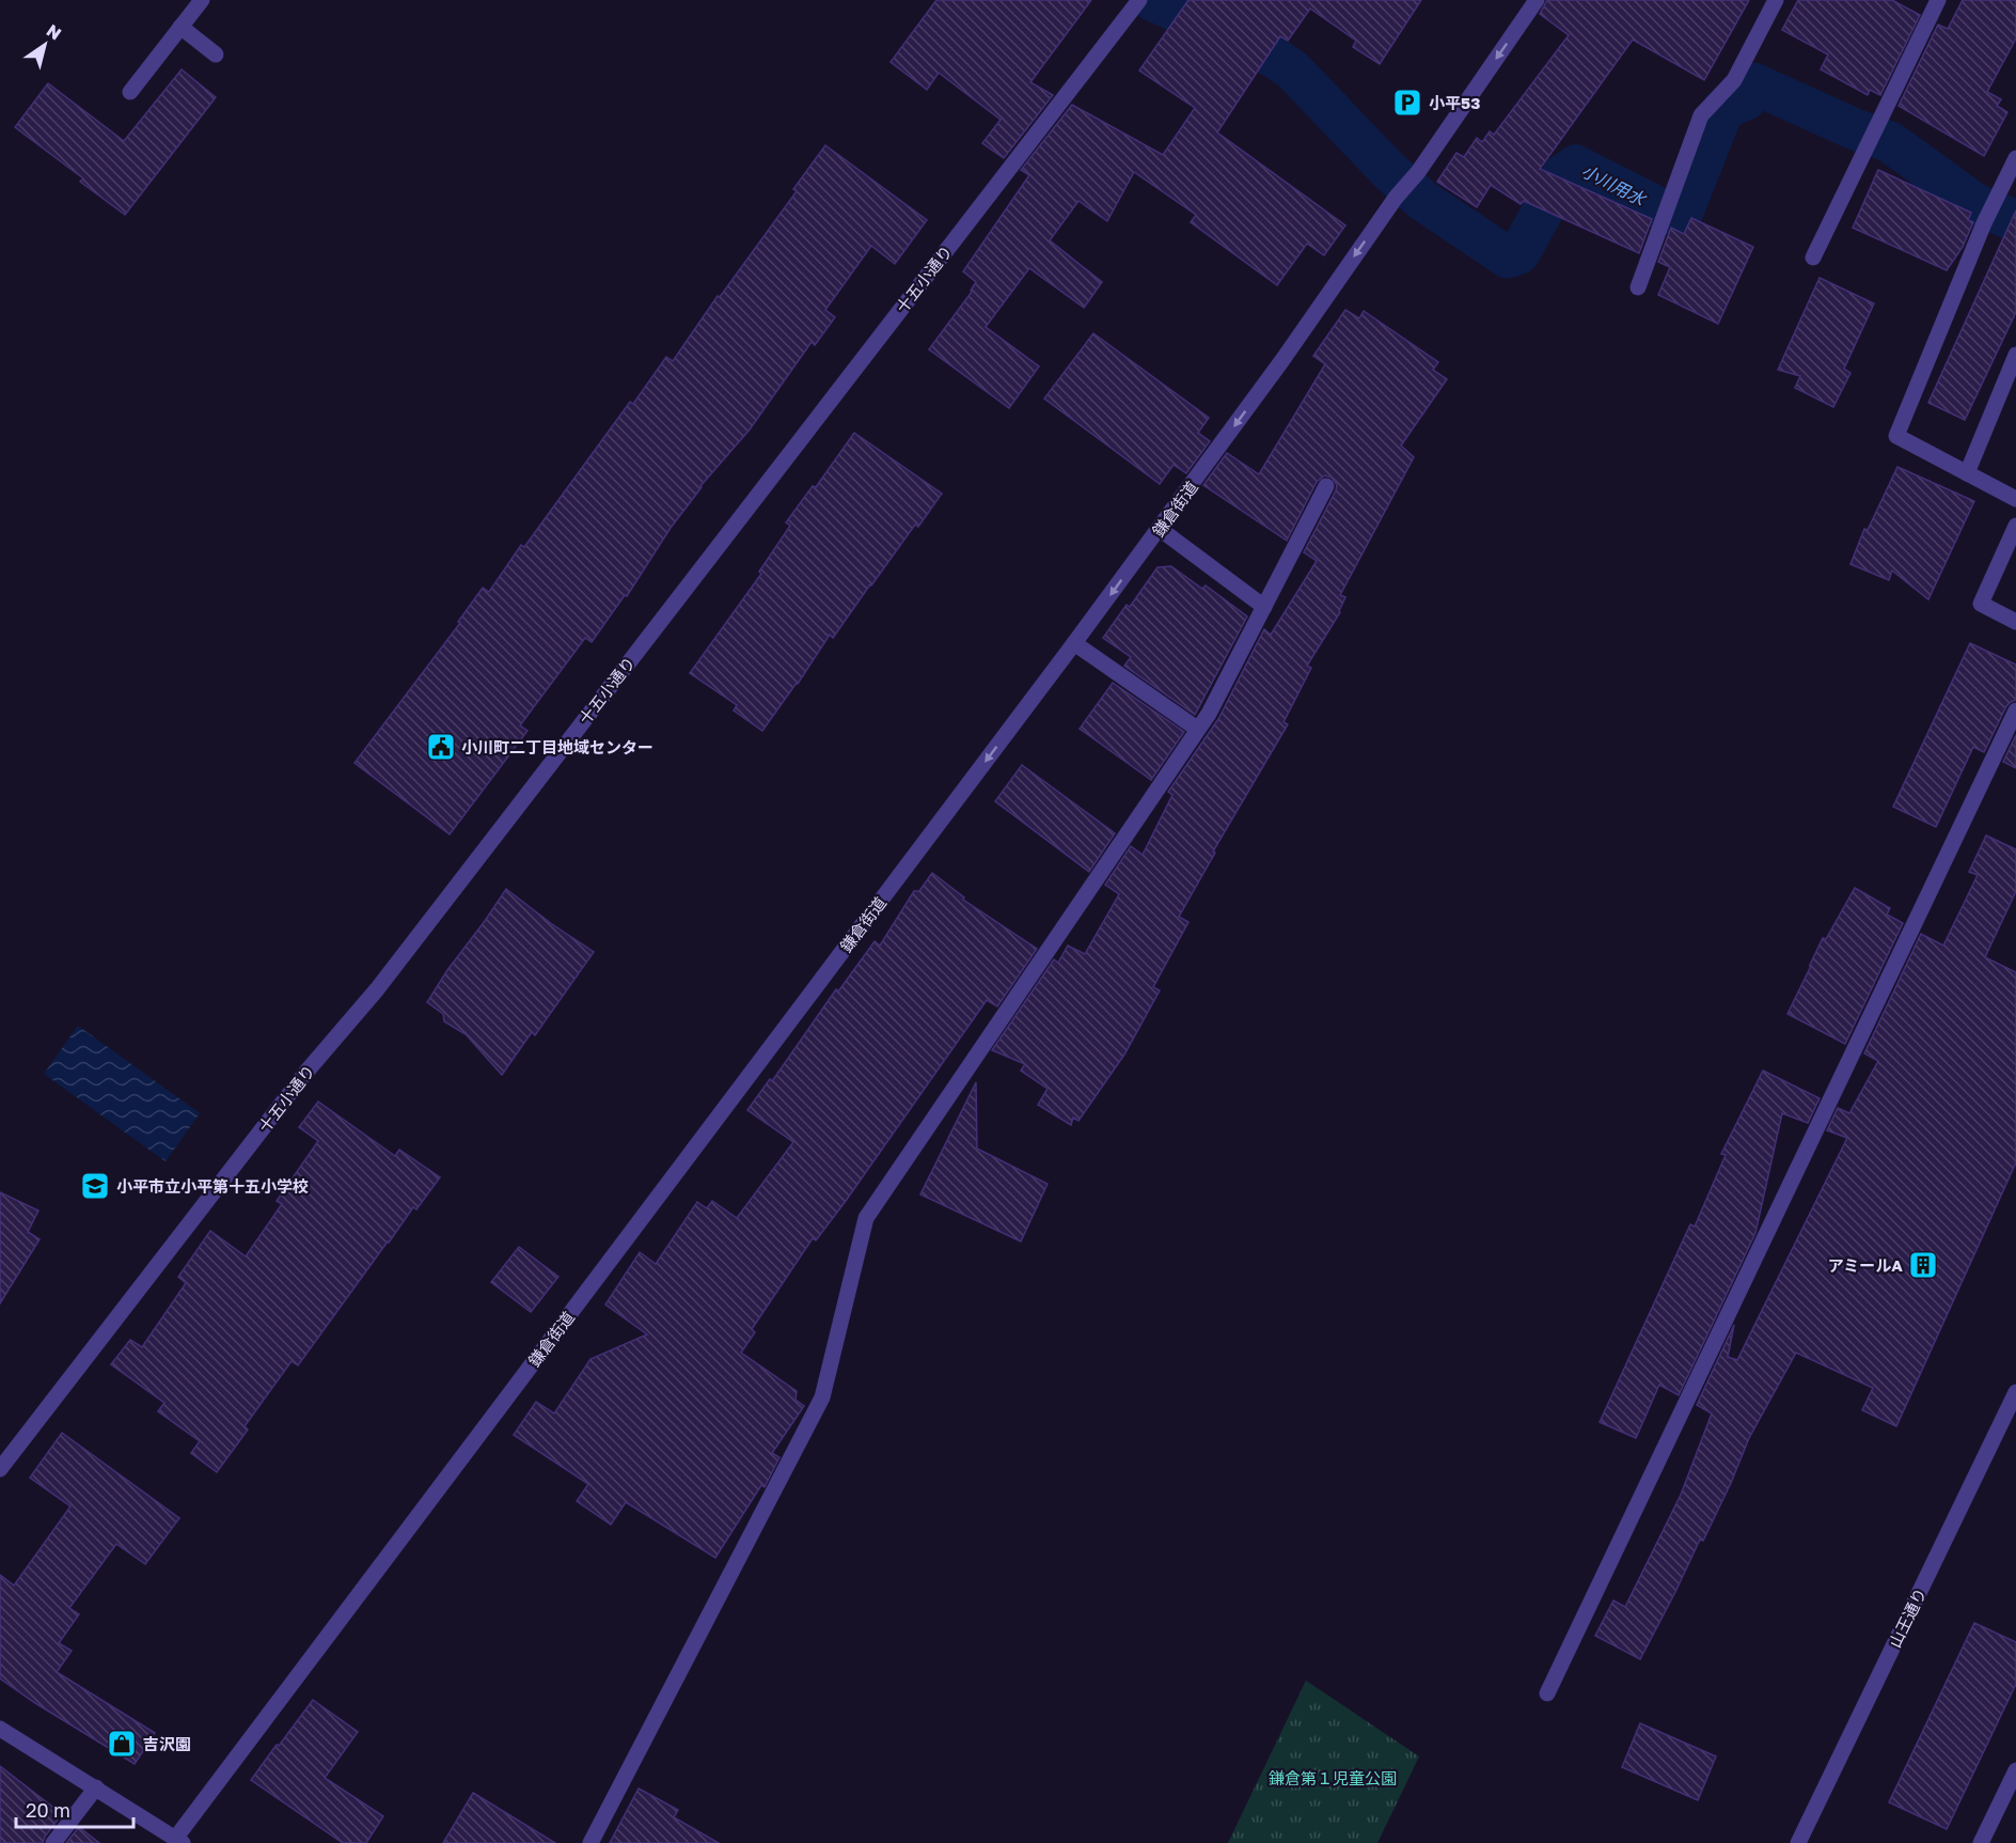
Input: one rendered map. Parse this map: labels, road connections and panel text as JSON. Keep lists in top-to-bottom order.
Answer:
{
  "streets": {
    "street": ["十五小通り", "鎌倉街道", "山王通り"]
  },
  "one_way": ["鎌倉街道"],
  "water": ["小川用水"],
  "parks": ["鎌倉第１児童公園"],
  "places": {
    "parking": ["小平53"],
    "public building": ["小川町二丁目地域センター"],
    "school or university": ["小平市立小平第十五小学校"],
    "building": ["アミールA"],
    "shop": ["吉沢園"]
  },
  "scale_bar": "20 m",
  "north": "top right"
}
